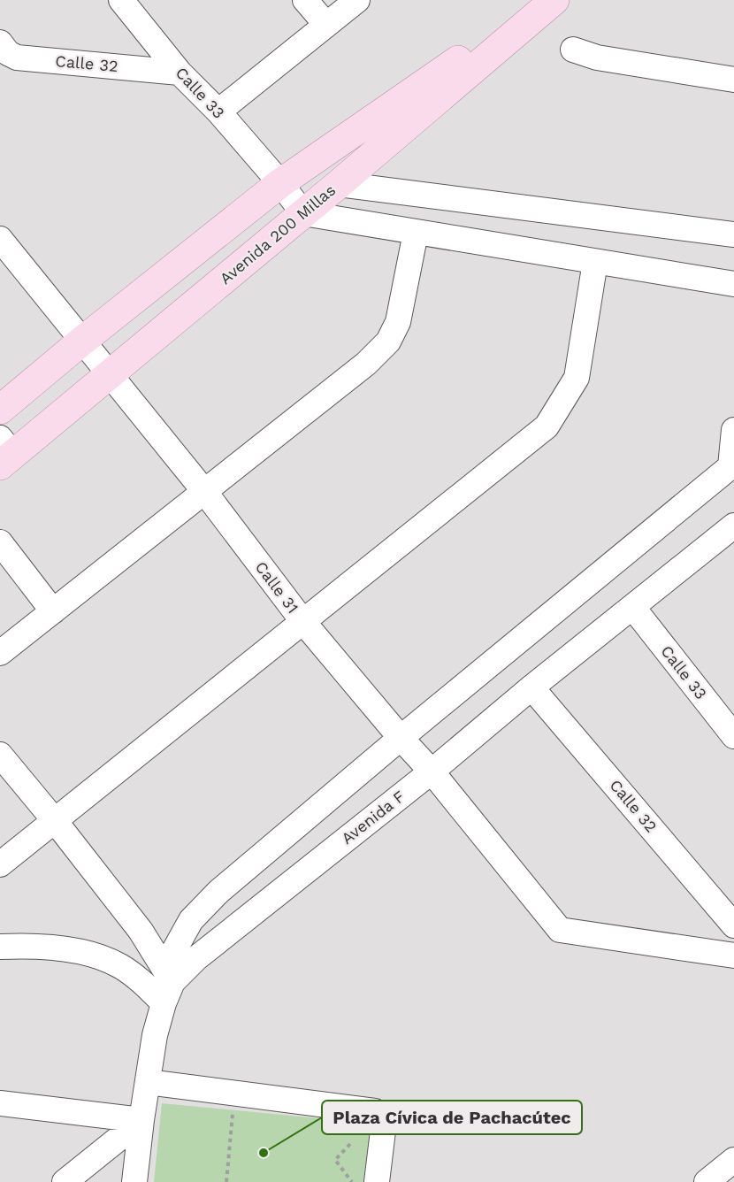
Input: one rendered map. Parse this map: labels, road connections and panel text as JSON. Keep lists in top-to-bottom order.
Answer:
{
  "streets": {
    "main road": ["Avenida 200 Millas"],
    "street": [
      "Calle 32",
      "Calle 33",
      "Calle 31",
      "Avenida F"
    ]
  },
  "crossings": [
    ["Calle 32", "Calle 33"],
    ["Calle 32", "Avenida F"],
    ["Calle 33", "Avenida 200 Millas"],
    ["Calle 33", "Avenida F"],
    ["Avenida 200 Millas", "Calle 31"],
    ["Calle 31", "Avenida F"]
  ],
  "places": ["Plaza Cívica de Pachacútec"]
}
